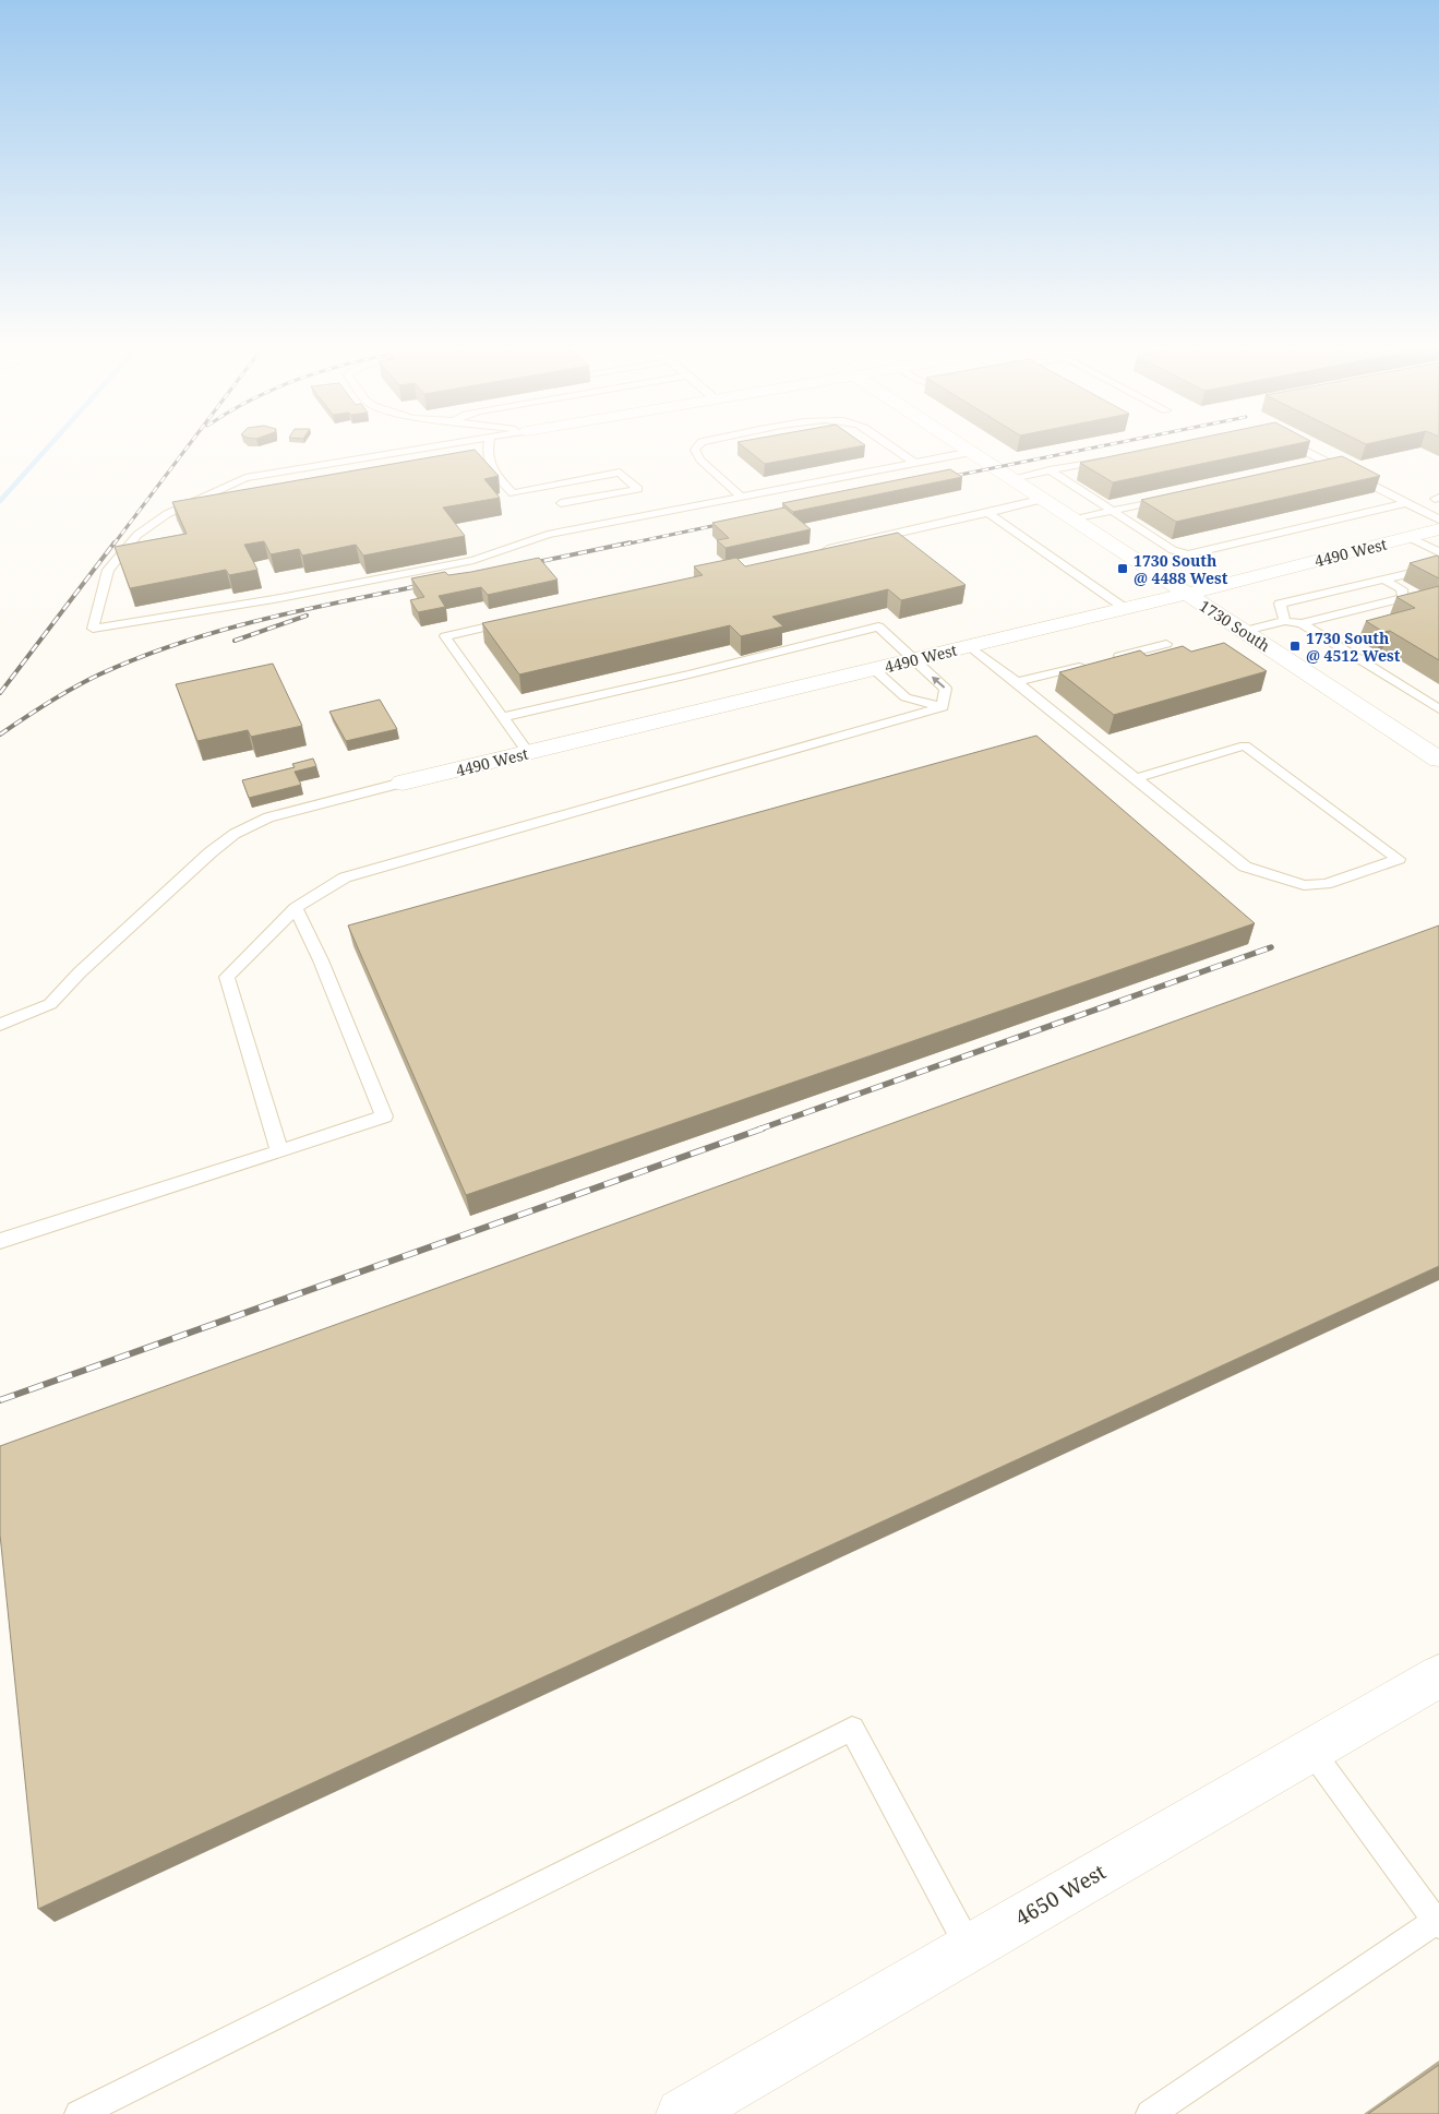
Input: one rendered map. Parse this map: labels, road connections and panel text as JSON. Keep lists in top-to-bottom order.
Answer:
{
  "streets": {
    "street": ["4490 West", "1730 South", "4650 West"]
  },
  "crossings": [
    ["4490 West", "1730 South"]
  ],
  "places": {
    "transit": ["1730 South @ 4488 West", "1730 South @ 4512 West"]
  }
}
